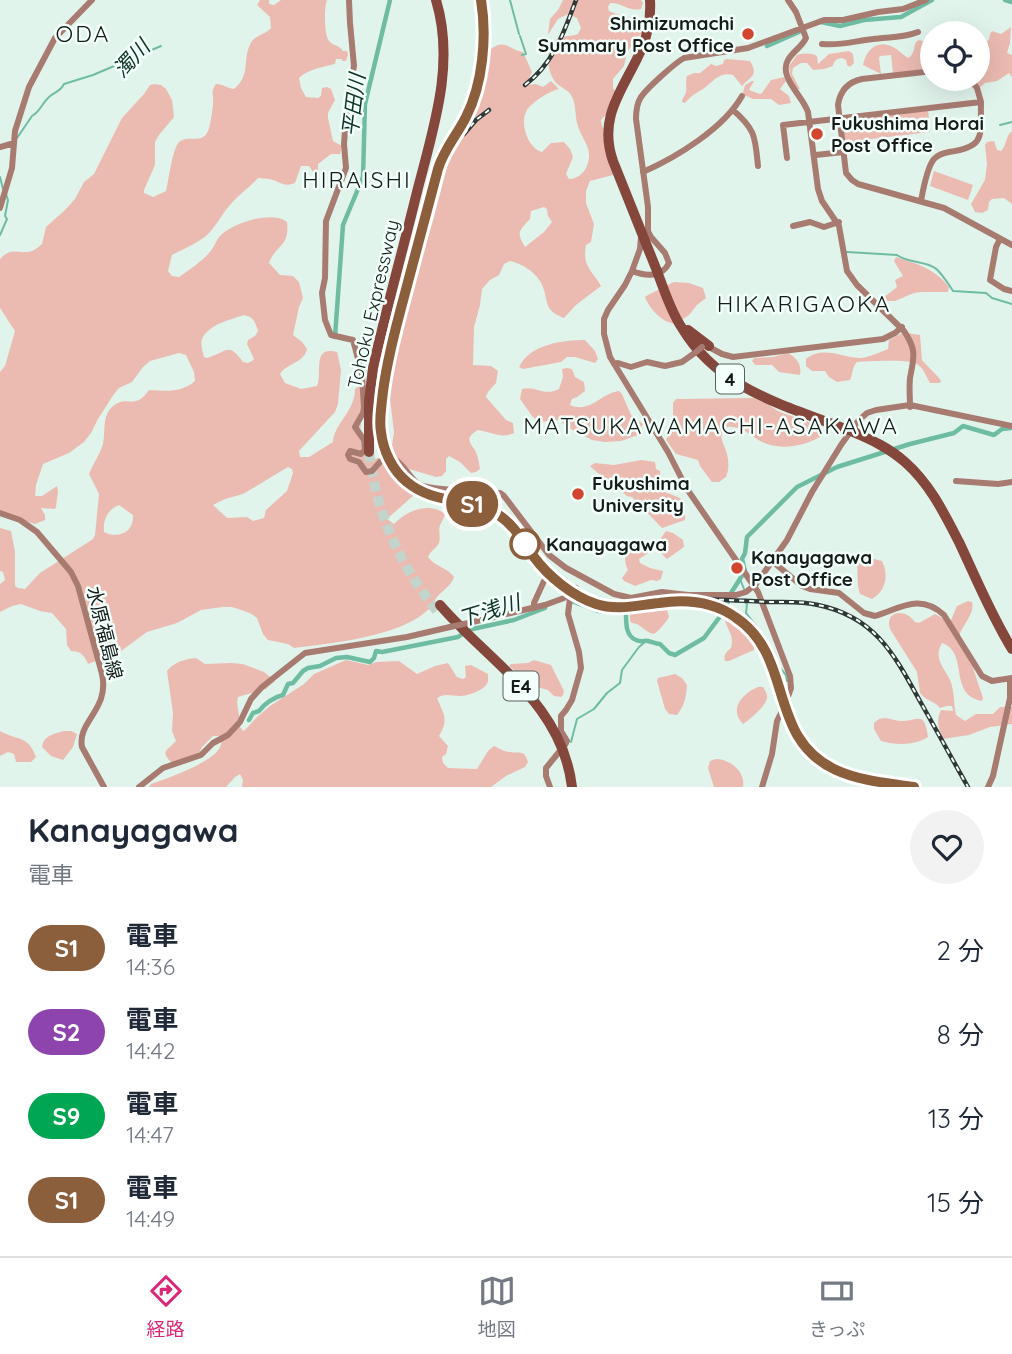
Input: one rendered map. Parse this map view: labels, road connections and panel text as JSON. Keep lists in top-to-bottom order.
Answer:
{
  "streets": {
    "highway": ["Tohoku Expressway", "4", "E4"],
    "street": ["水原福島線"]
  },
  "districts": [
    "ODA",
    "HIRAISHI",
    "HIKARIGAOKA",
    "MATSUKAWAMACHI-ASAKAWA"
  ],
  "water": ["濁川", "平田川", "下浅川"],
  "places": [
    "Shimizumachi Summary Post Office",
    "Fukushima Horai Post Office",
    "Fukushima University",
    "Kanayagawa",
    "Kanayagawa Post Office"
  ],
  "page": {
    "on_map": "S1",
    "heading": ["Kanayagawa", "電車"],
    "list": [
      {
        "mark": "S1",
        "name": "電車",
        "note": "14:36",
        "value": "2 分"
      },
      {
        "mark": "S2",
        "name": "電車",
        "note": "14:42",
        "value": "8 分"
      },
      {
        "mark": "S9",
        "name": "電車",
        "note": "14:47",
        "value": "13 分"
      },
      {
        "mark": "S1",
        "name": "電車",
        "note": "14:49",
        "value": "15 分"
      }
    ],
    "tabs": ["経路", "地図", "きっぷ"]
  }
}
